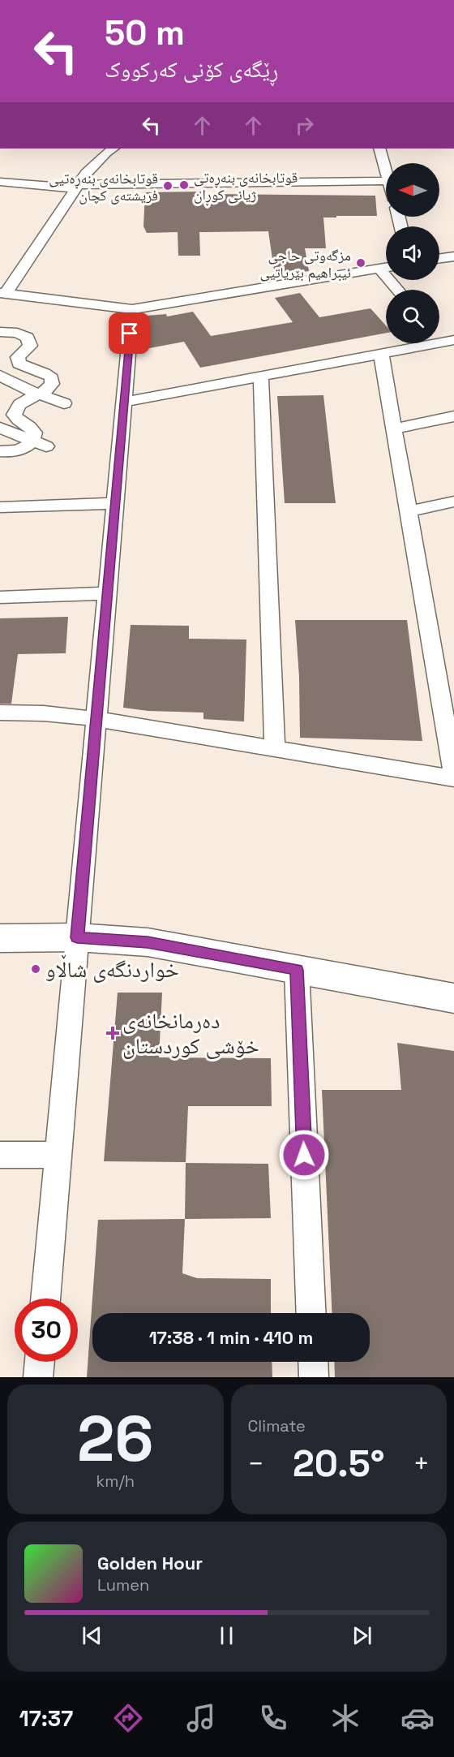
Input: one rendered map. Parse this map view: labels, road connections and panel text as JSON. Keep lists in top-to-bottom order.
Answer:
{
  "places": {
    "other": [
      "قوتابخانەی بنەڕەتی ژیانی کوڕان",
      "قوتابخانەی بنەڕەتیی فریشتەی کچان",
      "مزگەوتی حاجی ئیبراهیم بێریاتیی",
      "خواردنگەی شاڵاو"
    ],
    "health": ["دەرمانخانەی خۆشی کوردستان"]
  },
  "north": "left",
  "page": {
    "turn": ["50 m", "ڕێگەی کۆنی کەرکووک"],
    "limit": "30",
    "trip": "17:38 · 1 min · 410 m",
    "tile": [
      ["26", "km/h"],
      "Climate"
    ],
    "heat": ["−", "20.5°", "+"],
    "song": ["Golden Hour", "Lumen"],
    "tabs": "17:37"
  }
}
